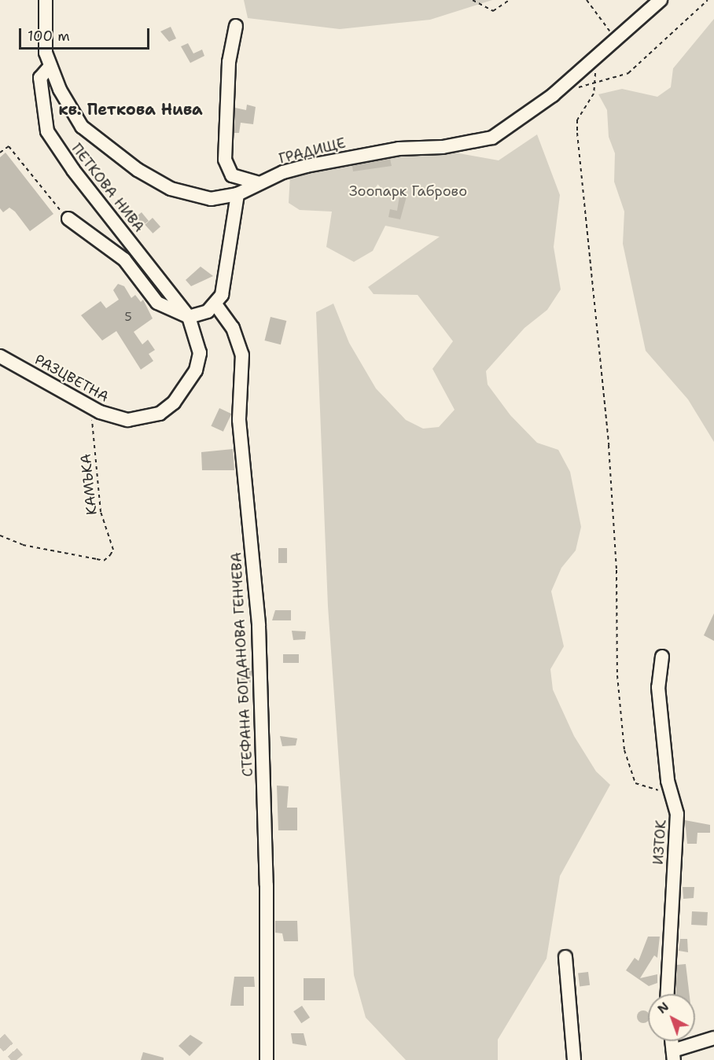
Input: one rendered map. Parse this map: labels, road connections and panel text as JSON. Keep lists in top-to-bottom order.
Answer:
{
  "streets": {
    "street": [
      "ГРАДИЩЕ",
      "ПЕТКОВА НИВА",
      "РАЗЦВЕТНА",
      "СТЕФАНА БОГДАНОВА ГЕНЧЕВА",
      "ИЗТОК"
    ],
    "path": ["КАМЪКА"]
  },
  "crossings": [
    ["ГРАДИЩЕ", "ПЕТКОВА НИВА"],
    ["ПЕТКОВА НИВА", "РАЗЦВЕТНА"],
    ["РАЗЦВЕТНА", "КАМЪКА"]
  ],
  "districts": ["кв. Петкова Нива"],
  "parks": ["Зоопарк Габрово"],
  "house_numbers": ["5"],
  "scale_bar": "100 m",
  "north": "top left"
}
